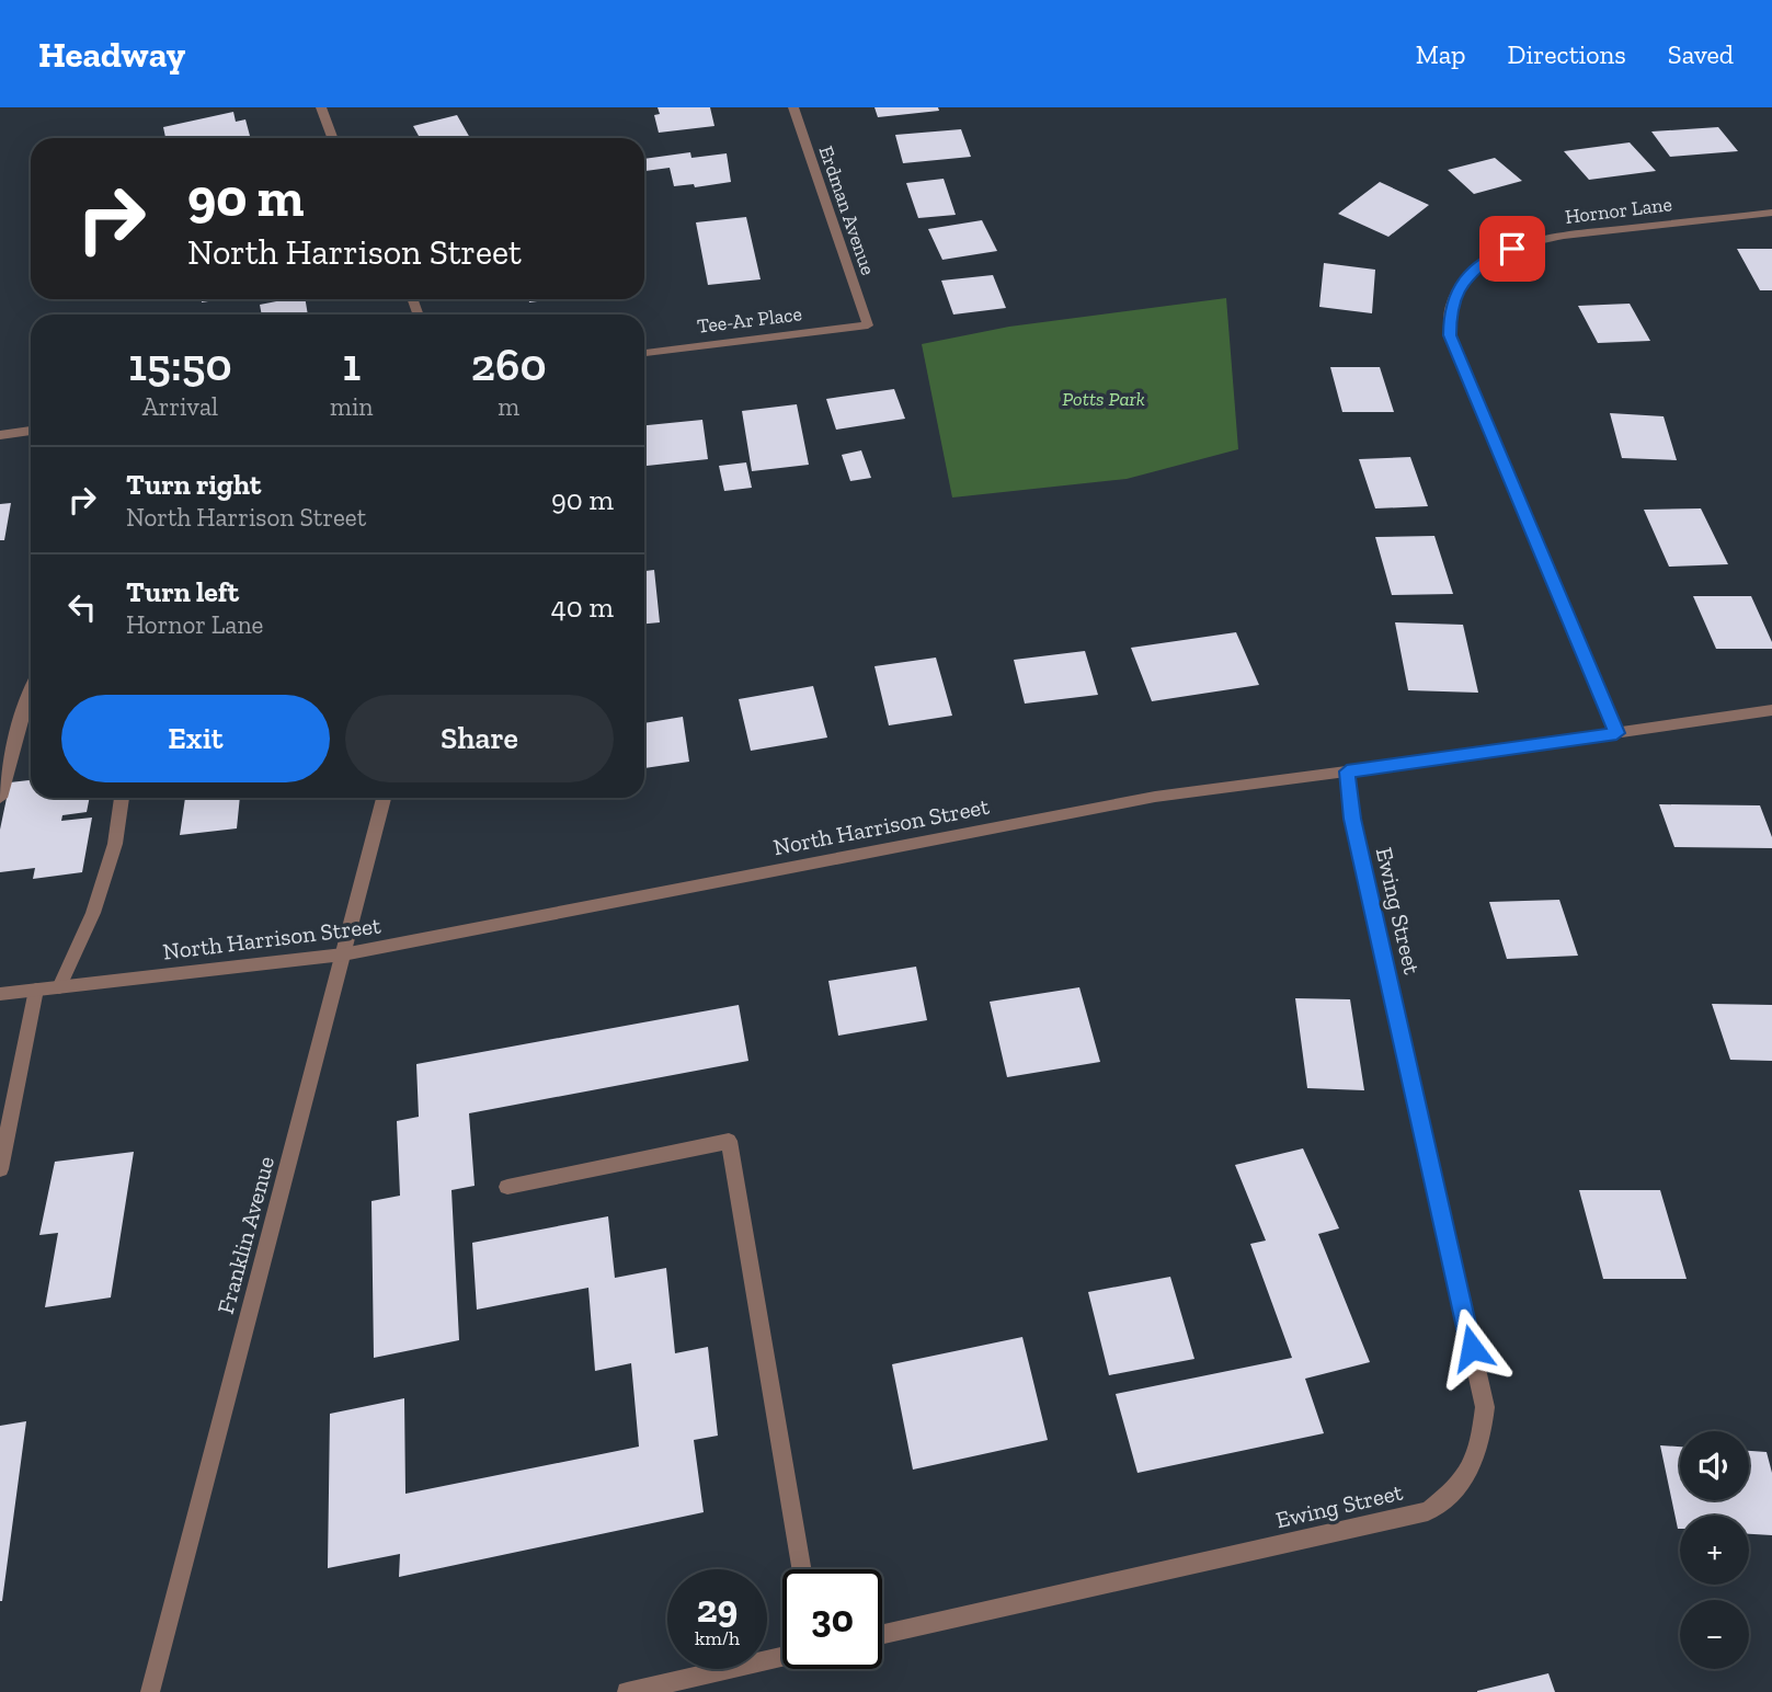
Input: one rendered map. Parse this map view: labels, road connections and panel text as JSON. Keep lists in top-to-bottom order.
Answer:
{
  "streets": {
    "street": [
      "Erdman Avenue",
      "Hornor Lane",
      "Tee-Ar Place",
      "North Harrison Street",
      "Ewing Street",
      "Franklin Avenue"
    ]
  },
  "crossings": [
    ["Erdman Avenue", "Tee-Ar Place"],
    ["Hornor Lane", "North Harrison Street"],
    ["North Harrison Street", "Ewing Street"],
    ["North Harrison Street", "Franklin Avenue"]
  ],
  "parks": ["Potts Park"],
  "page": {
    "header": "Headway",
    "nav": ["Map", "Directions", "Saved"],
    "turn": ["90 m", "North Harrison Street"],
    "eta": [
      "15:50",
      "Arrival",
      "1",
      "min",
      "260",
      "m"
    ],
    "list": [
      {
        "name": "Turn right",
        "note": "North Harrison Street",
        "value": "90 m"
      },
      {
        "name": "Turn left",
        "note": "Hornor Lane",
        "value": "40 m"
      }
    ],
    "buttons": ["Exit", "Share"],
    "map_buttons": ["+", "−"],
    "speed": "29 km/h",
    "limit": "30"
  }
}
